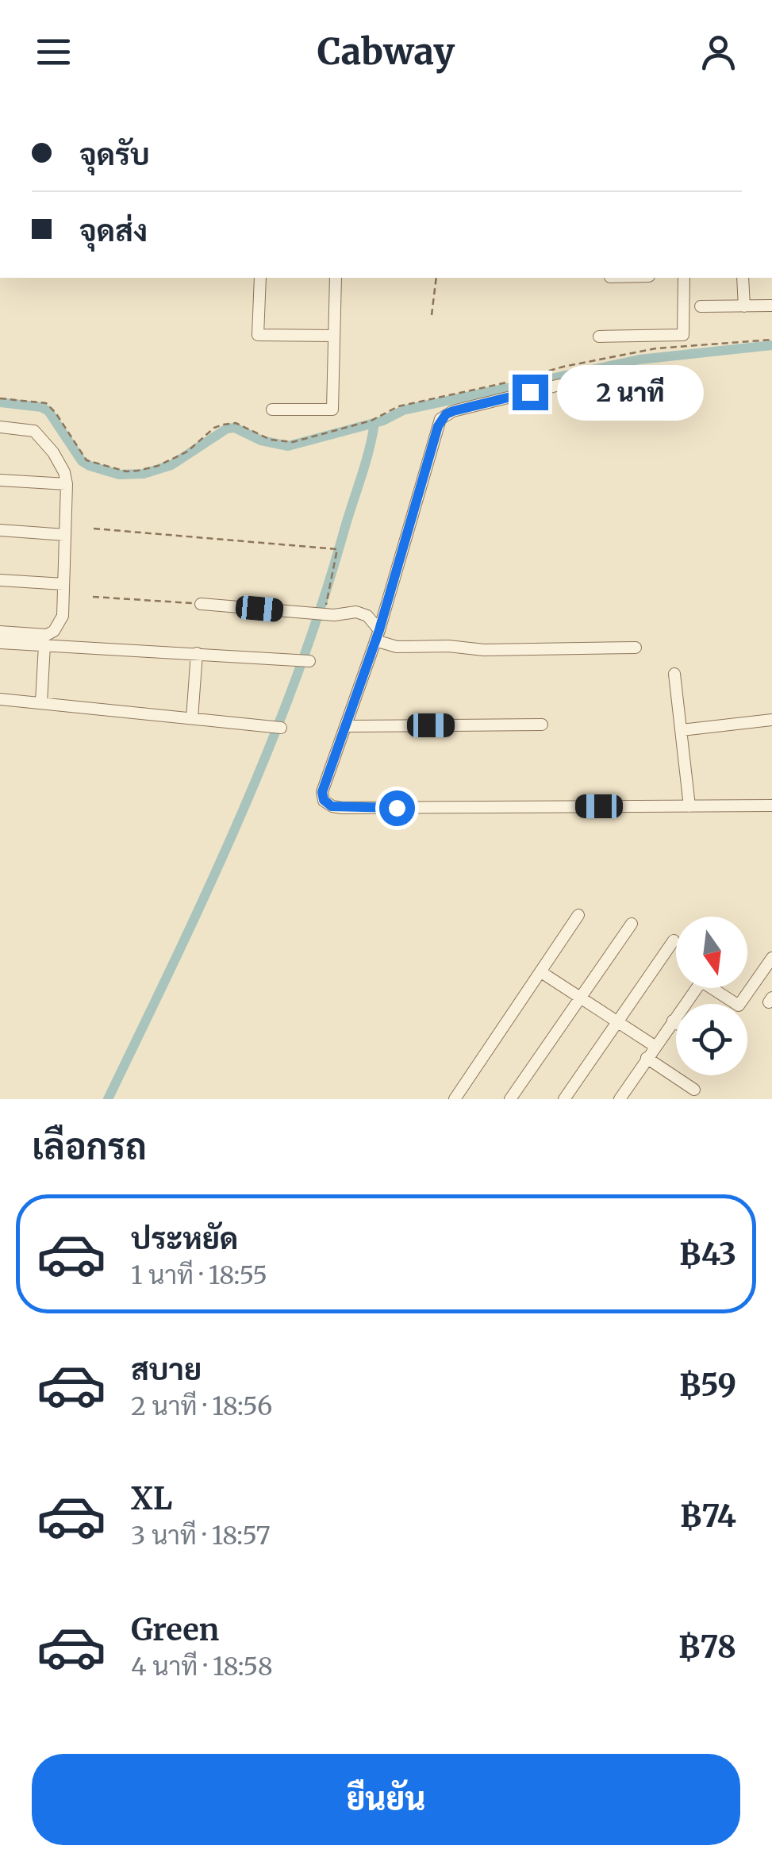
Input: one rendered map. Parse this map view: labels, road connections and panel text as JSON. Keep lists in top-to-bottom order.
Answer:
{
  "north": "bottom",
  "page": {
    "header": "Cabway",
    "banner": ["จุดรับ", "จุดส่ง"],
    "bubble": "2 นาที",
    "heading": "เลือกรถ",
    "list": [
      {
        "name": "ประหยัด",
        "note": "1 นาที · 18:55",
        "value": "฿43"
      },
      {
        "name": "สบาย",
        "note": "2 นาที · 18:56",
        "value": "฿59"
      },
      {
        "name": "XL",
        "note": "3 นาที · 18:57",
        "value": "฿74"
      },
      {
        "name": "Green",
        "note": "4 นาที · 18:58",
        "value": "฿78"
      }
    ],
    "buttons": "ยืนยัน"
  }
}
